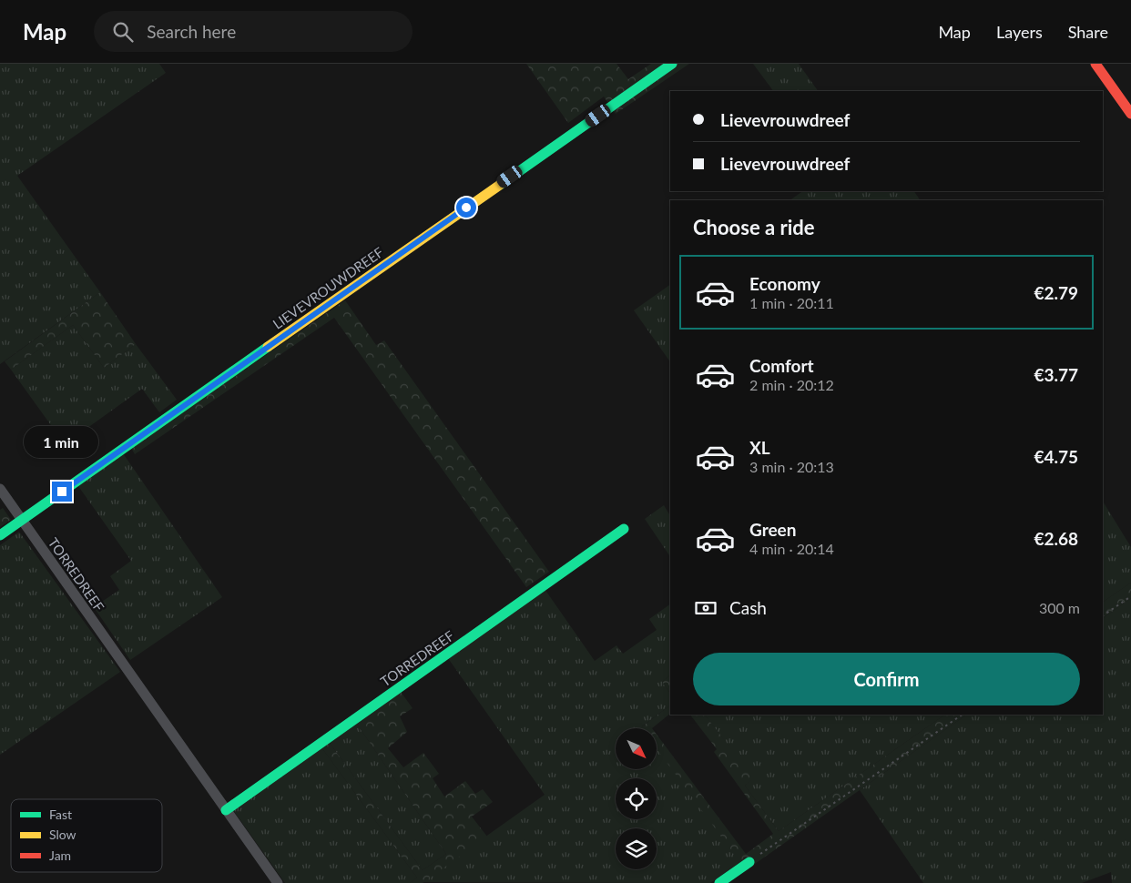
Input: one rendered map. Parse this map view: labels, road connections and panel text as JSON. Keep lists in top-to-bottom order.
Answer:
{
  "streets": {
    "street": ["LIEVEVROUWDREEF", "TORREDREEF"]
  },
  "crossings": [
    ["LIEVEVROUWDREEF", "TORREDREEF"]
  ],
  "legend": ["Fast", "Slow", "Jam"],
  "north": "bottom right",
  "page": {
    "header": "Map",
    "search": "Search here",
    "nav": ["Map", "Layers", "Share"],
    "banner": ["Lievevrouwdreef", "Lievevrouwdreef"],
    "heading": "Choose a ride",
    "list": [
      {
        "name": "Economy",
        "note": "1 min · 20:11",
        "value": "€2.79"
      },
      {
        "name": "Comfort",
        "note": "2 min · 20:12",
        "value": "€3.77"
      },
      {
        "name": "XL",
        "note": "3 min · 20:13",
        "value": "€4.75"
      },
      {
        "name": "Green",
        "note": "4 min · 20:14",
        "value": "€2.68"
      }
    ],
    "bubble": "1 min",
    "pay": ["Cash", "300 m"],
    "buttons": "Confirm"
  }
}
